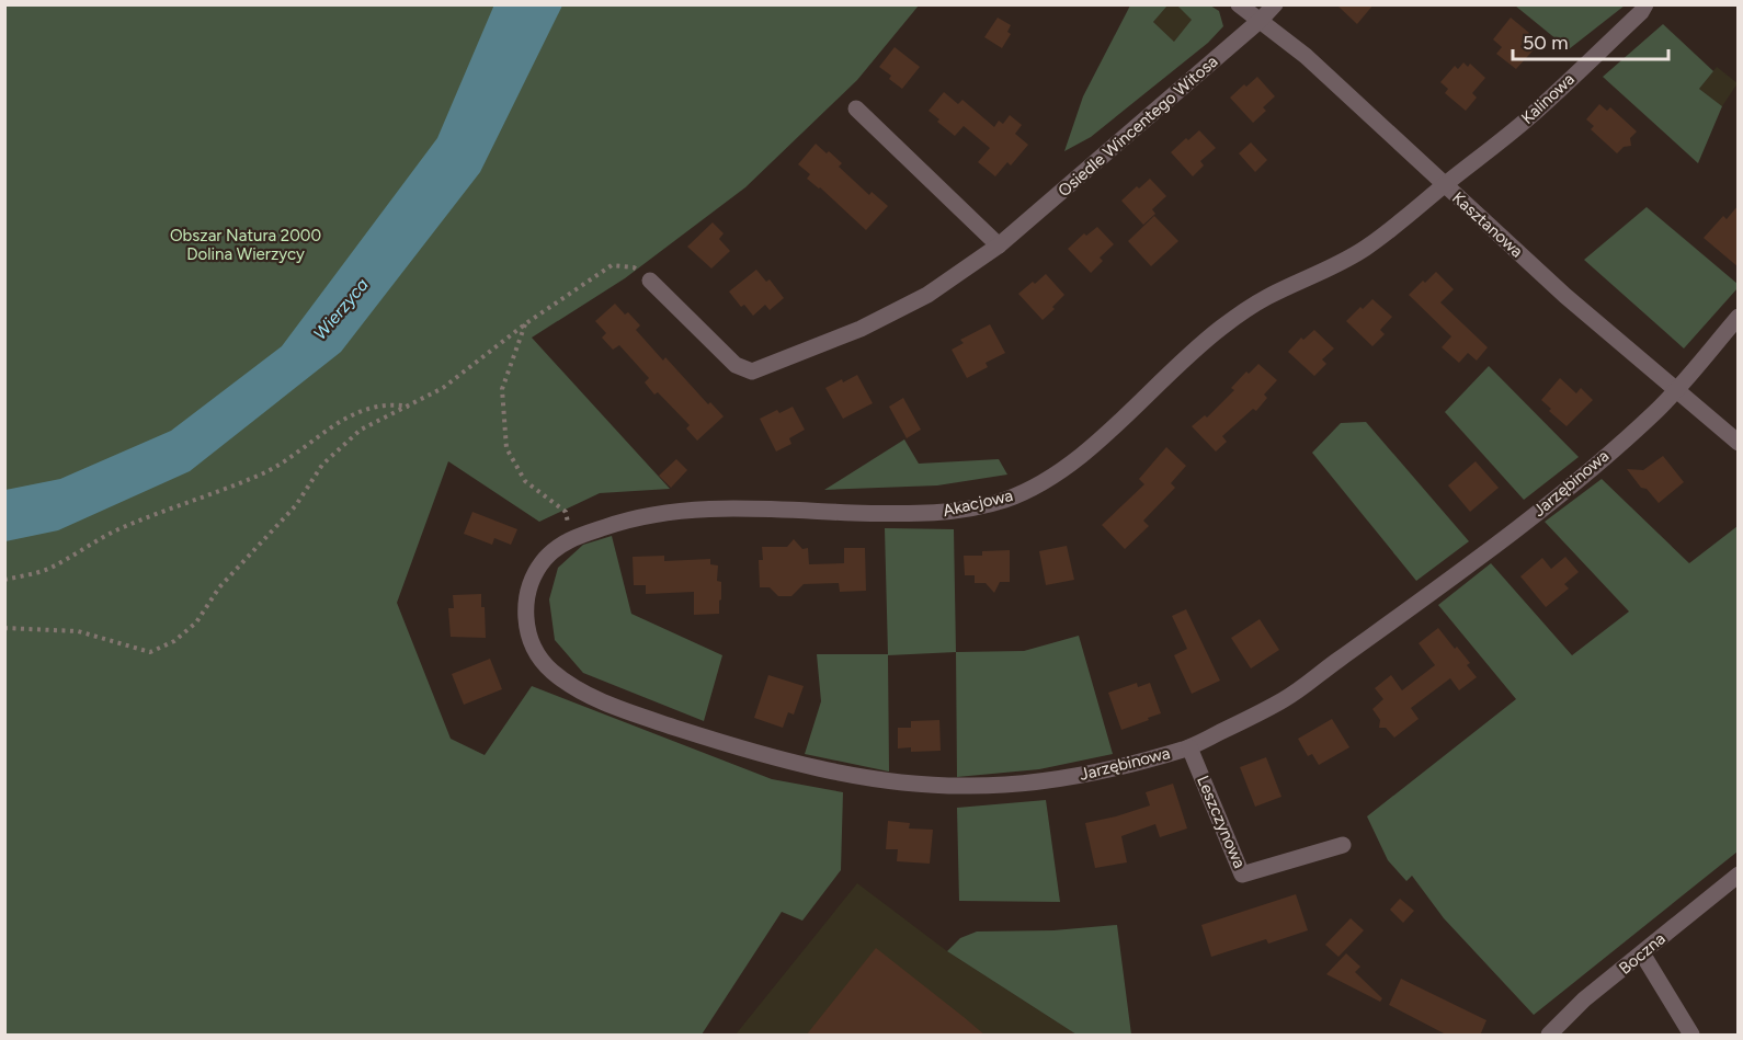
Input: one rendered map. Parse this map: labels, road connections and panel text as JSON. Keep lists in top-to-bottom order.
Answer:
{
  "streets": {
    "street": [
      "Kalinowa",
      "Osiedle Wincentego Witosa",
      "Kasztanowa",
      "Jarzębinowa",
      "Akacjowa",
      "Leszczynowa",
      "Boczna"
    ]
  },
  "crossings": [
    ["Kalinowa", "Kasztanowa"],
    ["Kalinowa", "Akacjowa"],
    ["Osiedle Wincentego Witosa", "Kasztanowa"],
    ["Kasztanowa", "Jarzębinowa"],
    ["Kasztanowa", "Akacjowa"],
    ["Jarzębinowa", "Akacjowa"],
    ["Jarzębinowa", "Leszczynowa"]
  ],
  "water": ["Wierzyca"],
  "parks": ["Obszar Natura 2000 Dolina Wierzycy"],
  "scale_bar": "50 m"
}
